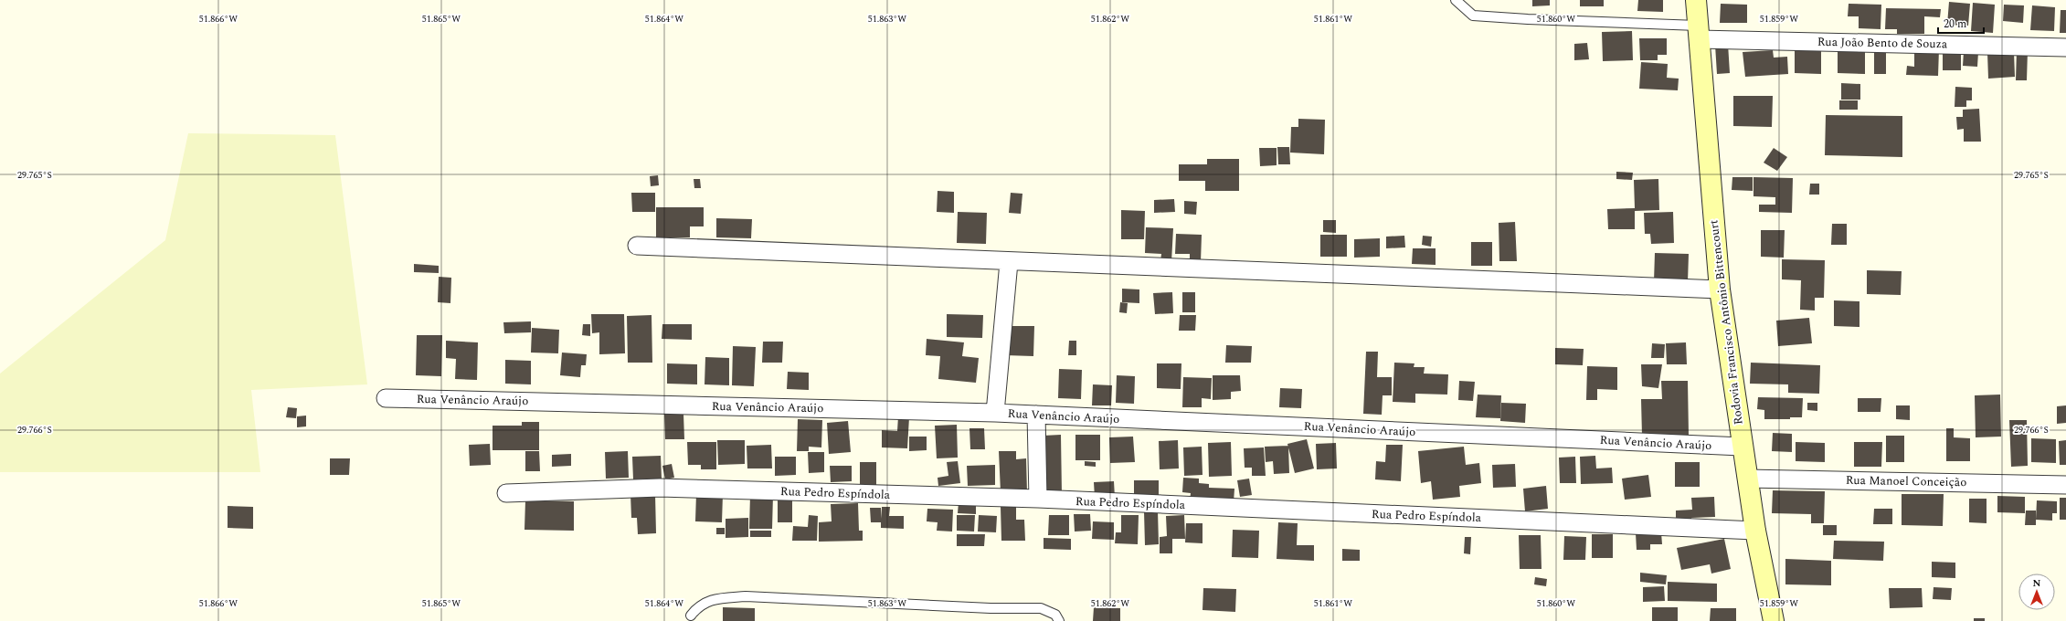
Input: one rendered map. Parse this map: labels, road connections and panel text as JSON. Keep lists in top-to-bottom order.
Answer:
{
  "streets": {
    "street": [
      "Rua João Bento de Souza",
      "Rodovia Francisco Antônio Bittencourt",
      "Rua Venâncio Araújo",
      "Rua Manoel Conceição",
      "Rua Pedro Espíndola"
    ]
  },
  "crossings": [
    ["Rua João Bento de Souza", "Rodovia Francisco Antônio Bittencourt"],
    ["Rodovia Francisco Antônio Bittencourt", "Rua Venâncio Araújo"],
    ["Rodovia Francisco Antônio Bittencourt", "Rua Manoel Conceição"],
    ["Rodovia Francisco Antônio Bittencourt", "Rua Pedro Espíndola"]
  ],
  "scale_bar": "20 m",
  "north": "top",
  "coordinates": [
    "51.866°W",
    "51.865°W",
    "51.864°W",
    "51.863°W",
    "51.862°W",
    "51.861°W",
    "51.860°W",
    "51.859°W",
    "29.765°S",
    "29.766°S"
  ]
}
